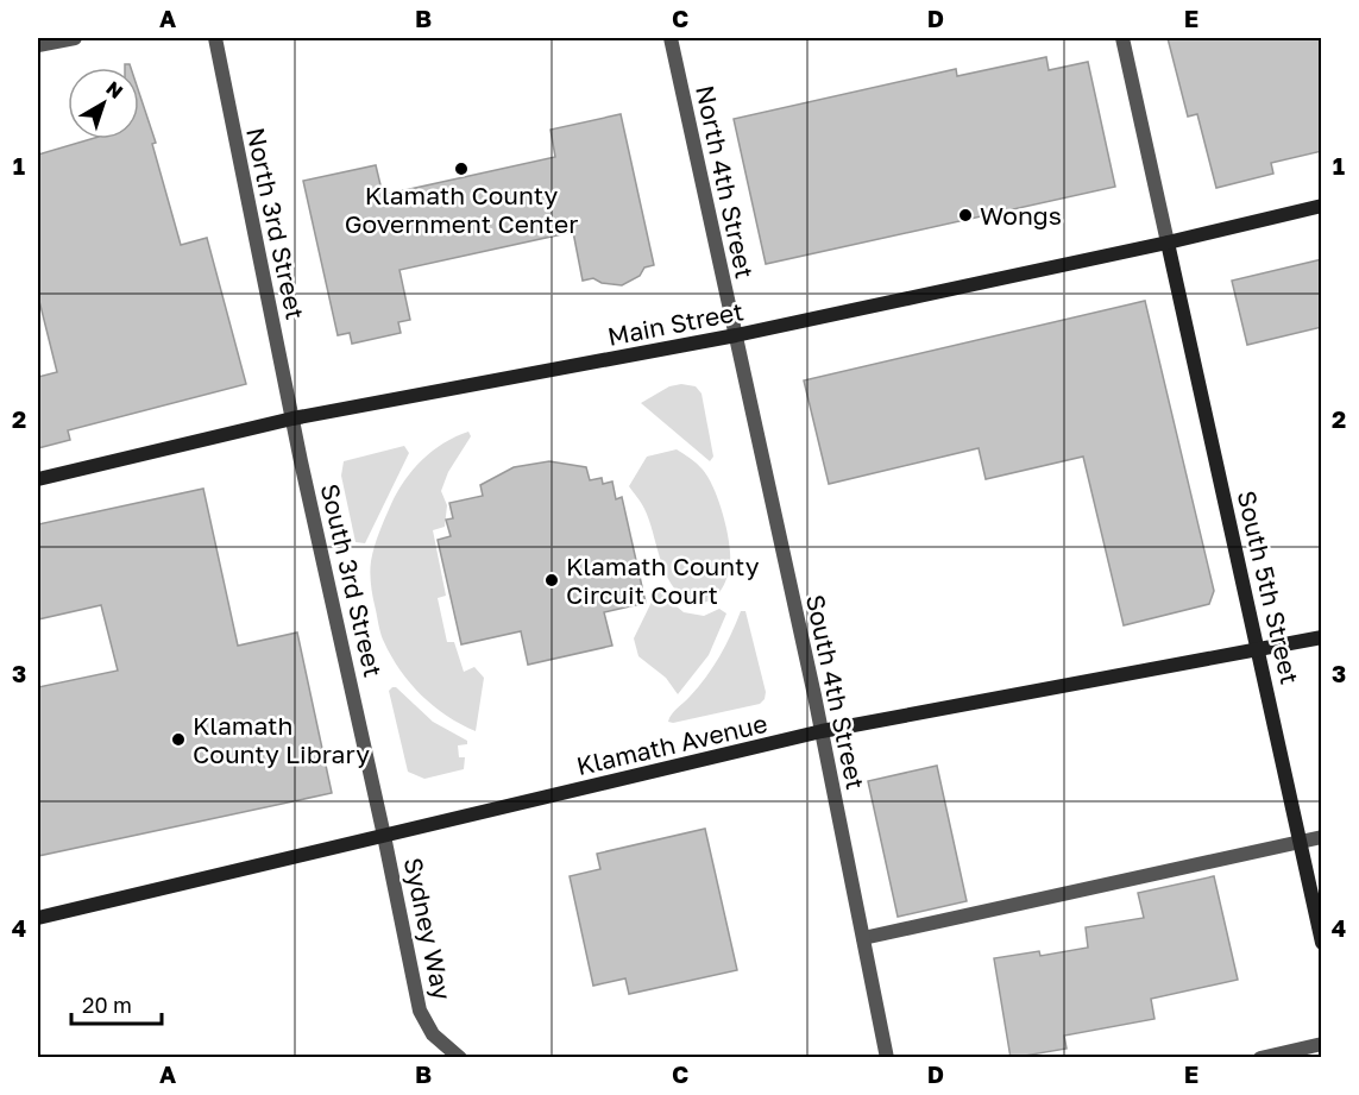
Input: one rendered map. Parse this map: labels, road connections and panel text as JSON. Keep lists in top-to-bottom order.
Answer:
{
  "streets": {
    "main road": ["Main Street", "South 5th Street", "Klamath Avenue"],
    "street": [
      "North 4th Street",
      "North 3rd Street",
      "South 3rd Street",
      "South 4th Street",
      "Sydney Way"
    ]
  },
  "crossings": [
    ["North 4th Street", "Main Street"],
    ["North 4th Street", "South 4th Street"],
    ["North 3rd Street", "Main Street"],
    ["North 3rd Street", "South 3rd Street"],
    ["Main Street", "South 3rd Street"],
    ["Main Street", "South 5th Street"],
    ["Main Street", "South 4th Street"],
    ["South 3rd Street", "Klamath Avenue"],
    ["South 3rd Street", "Sydney Way"],
    ["South 5th Street", "Klamath Avenue"],
    ["South 4th Street", "Klamath Avenue"],
    ["Klamath Avenue", "Sydney Way"]
  ],
  "places": [
    "Klamath County Government Center",
    "Wongs",
    "Klamath County Circuit Court",
    "Klamath County Library"
  ],
  "scale_bar": "20 m",
  "north": "top right",
  "grid": {
    "columns": [
      "A",
      "B",
      "C",
      "D",
      "E"
    ],
    "rows": [
      "1",
      "2",
      "3",
      "4"
    ]
  }
}
